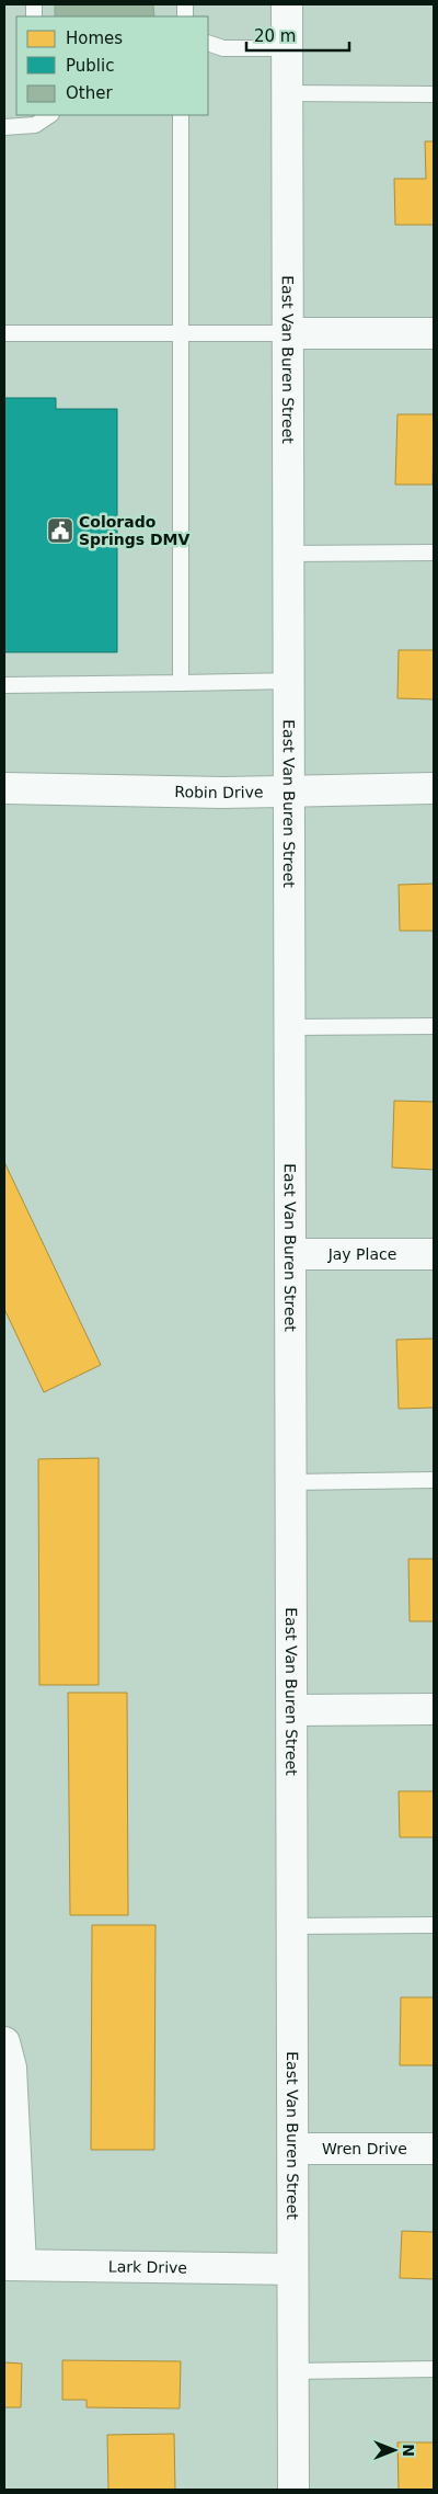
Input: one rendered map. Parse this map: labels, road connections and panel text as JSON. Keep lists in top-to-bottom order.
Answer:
{
  "streets": {
    "street": [
      "East Van Buren Street",
      "Robin Drive",
      "Jay Place",
      "Wren Drive",
      "Lark Drive"
    ]
  },
  "crossings": [
    ["East Van Buren Street", "Robin Drive"],
    ["East Van Buren Street", "Jay Place"],
    ["East Van Buren Street", "Wren Drive"],
    ["East Van Buren Street", "Lark Drive"]
  ],
  "places": {
    "public building": ["Colorado Springs DMV"]
  },
  "legend": ["Homes", "Public", "Other"],
  "scale_bar": "20 m",
  "north": "right"
}
